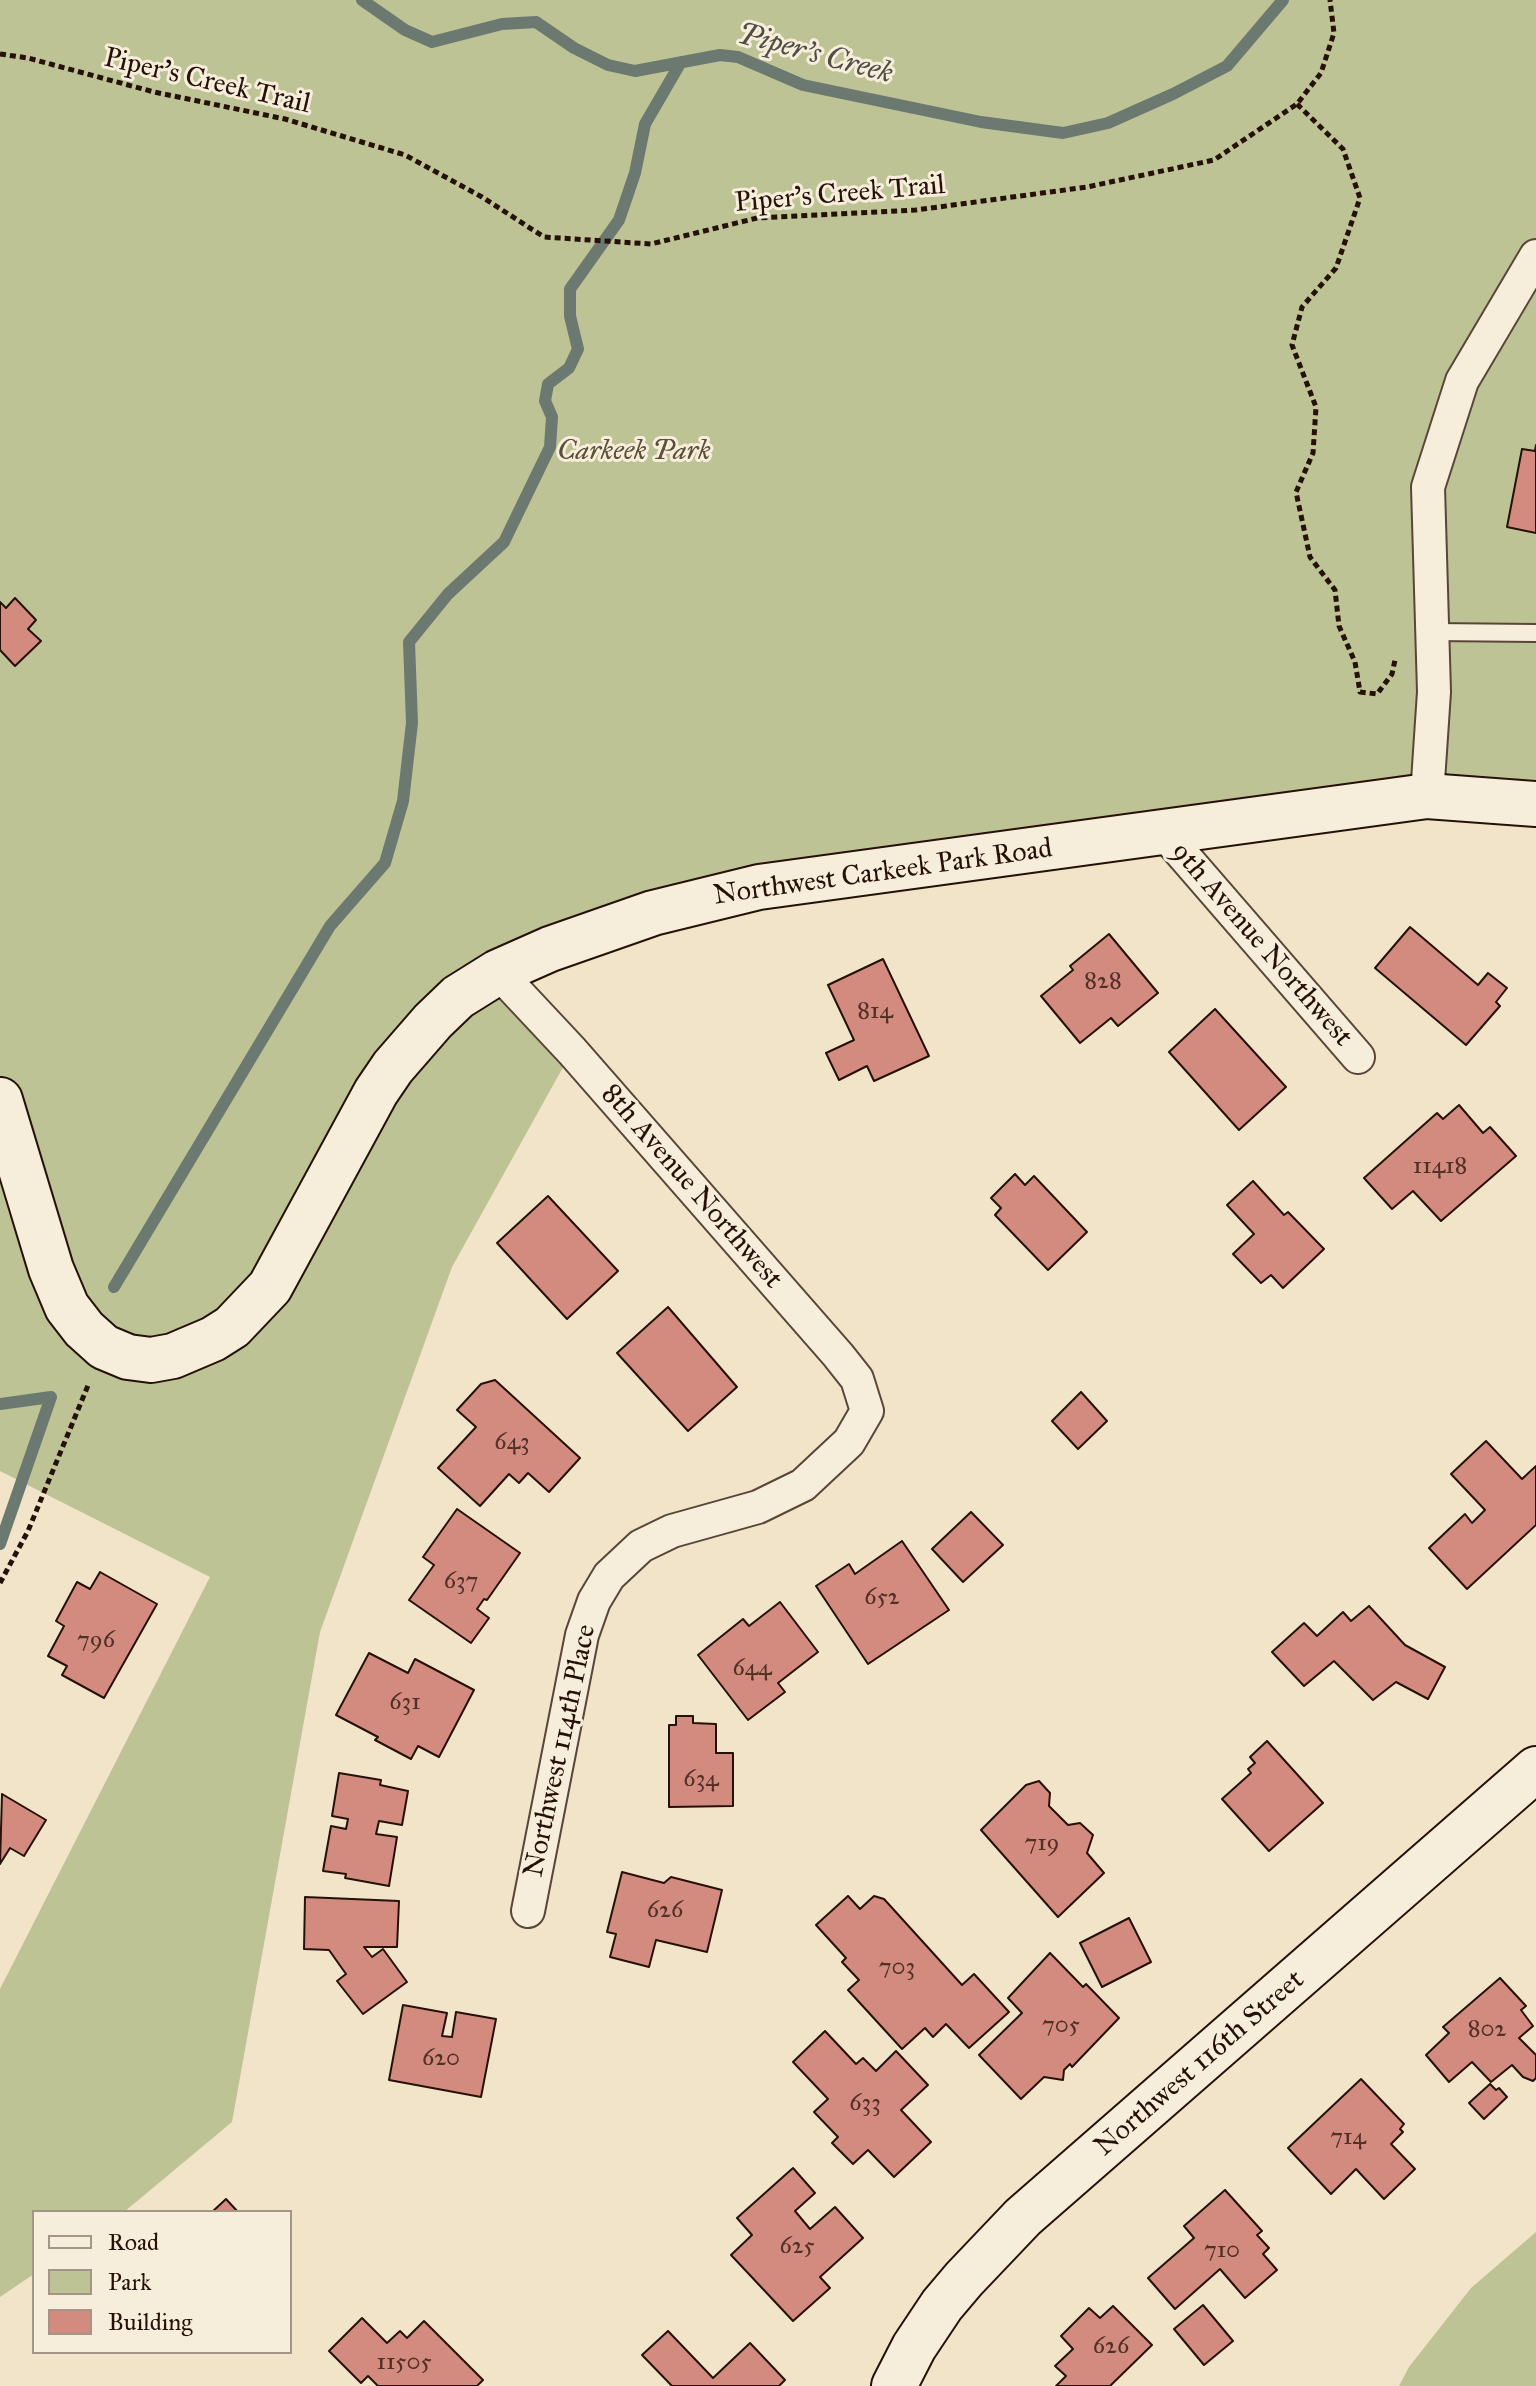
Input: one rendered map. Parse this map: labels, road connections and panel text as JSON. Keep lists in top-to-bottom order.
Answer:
{
  "streets": {
    "street": [
      "Northwest Carkeek Park Road",
      "9th Avenue Northwest",
      "8th Avenue Northwest",
      "Northwest 114th Place",
      "Northwest 116th Street"
    ],
    "path": ["Piper's Creek Trail"]
  },
  "crossings": [
    ["Northwest Carkeek Park Road", "9th Avenue Northwest"],
    ["Northwest Carkeek Park Road", "8th Avenue Northwest"],
    ["8th Avenue Northwest", "Northwest 114th Place"]
  ],
  "water": ["Piper's Creek"],
  "parks": ["Carkeek Park"],
  "house_numbers": [
    "828",
    "814",
    "11418",
    "643",
    "637",
    "652",
    "796",
    "644",
    "631",
    "634",
    "719",
    "626",
    "703",
    "705",
    "802",
    "620",
    "633",
    "714",
    "625",
    "710",
    "626",
    "11505"
  ],
  "legend": ["Road", "Park", "Building"]
}
